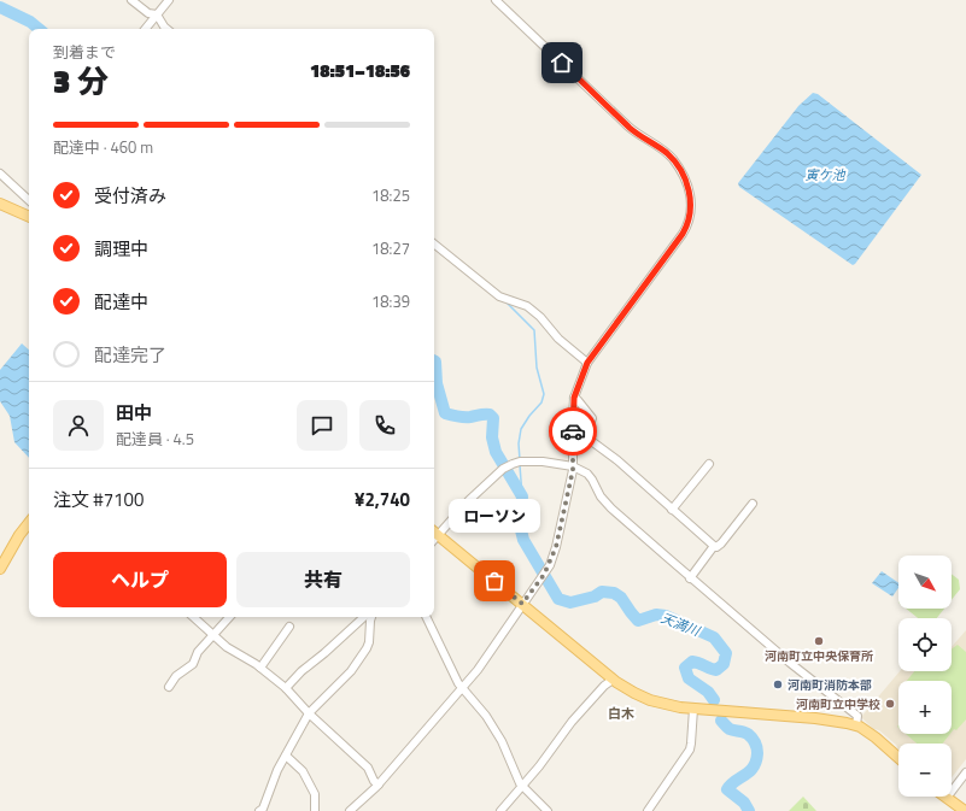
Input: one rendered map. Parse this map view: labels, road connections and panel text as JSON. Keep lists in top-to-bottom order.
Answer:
{
  "districts": ["白木"],
  "water": ["寅ケ池", "天満川"],
  "places": [
    "ローソン",
    "河南町立中央保育所",
    "河南町消防本部",
    "河南町立中学校"
  ],
  "north": "bottom right",
  "page": {
    "heading": ["3 分", "到着まで", "18:51–18:56"],
    "panel": [
      "田中",
      "配達員 · 4.5",
      "注文 #7100",
      "¥2,740"
    ],
    "bar": "配達中 · 460 m",
    "list": [
      ["受付済み", "18:25"],
      ["調理中", "18:27"],
      ["配達中", "18:39"],
      "配達完了"
    ],
    "bubble": "ローソン",
    "buttons": ["ヘルプ", "共有"],
    "map_buttons": ["+", "−"]
  }
}
